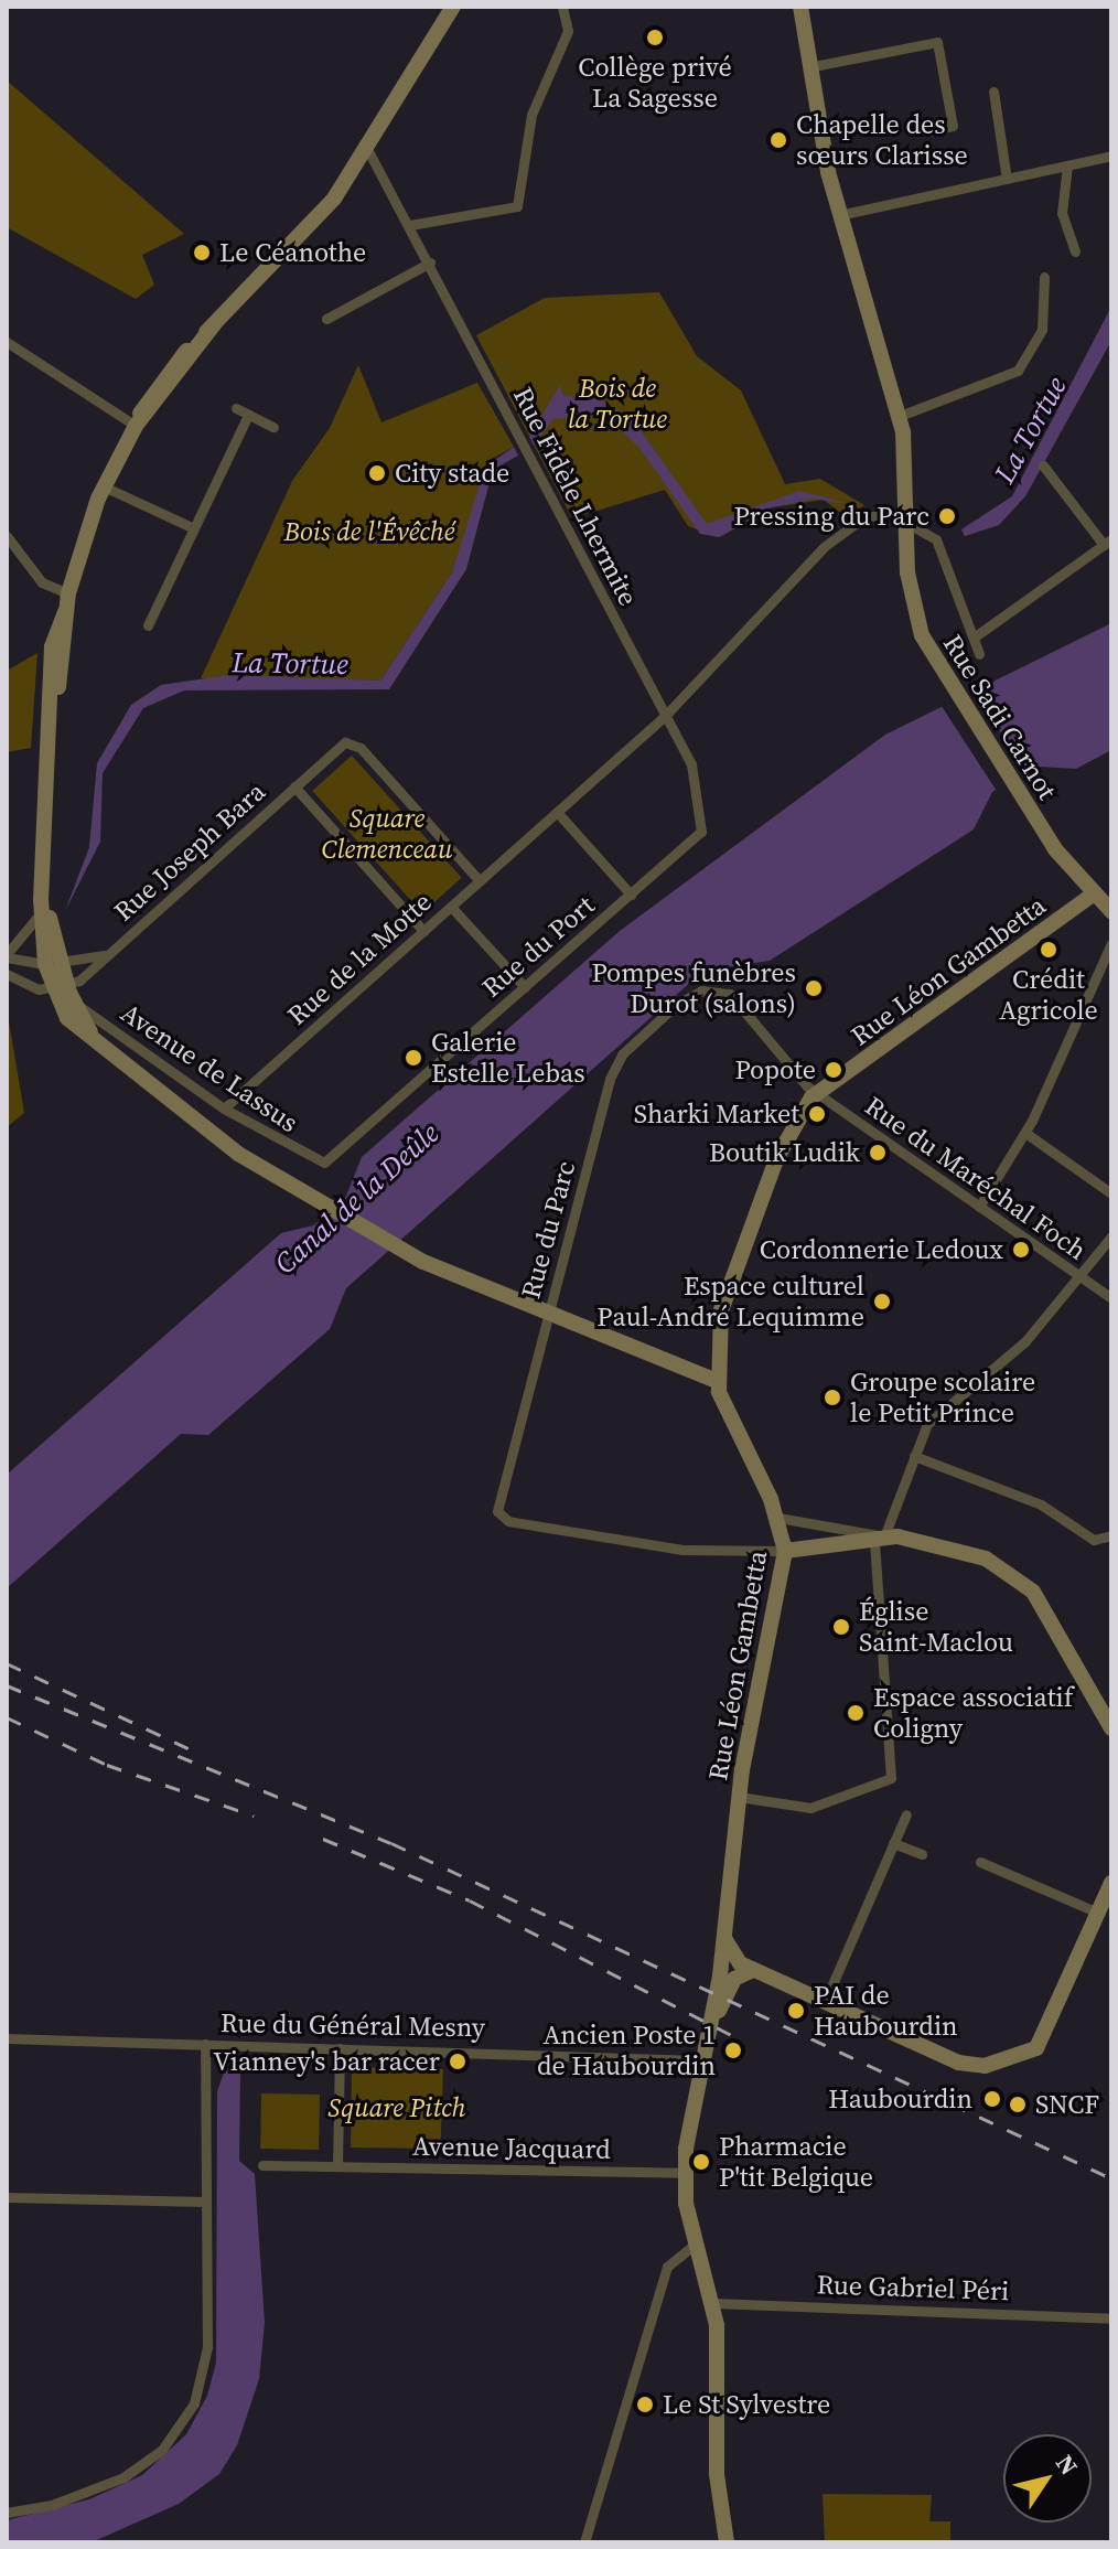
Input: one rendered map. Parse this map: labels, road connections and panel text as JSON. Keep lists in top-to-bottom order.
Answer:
{
  "streets": {
    "street": [
      "Rue Fidèle Lhermite",
      "Rue Sadi Carnot",
      "Rue Joseph Bara",
      "Rue du Port",
      "Rue de la Motte",
      "Rue Léon Gambetta",
      "Avenue de Lassus",
      "Rue du Maréchal Foch",
      "Rue du Parc",
      "Rue du Général Mesny",
      "Avenue Jacquard",
      "Rue Gabriel Péri"
    ]
  },
  "crossings": [
    ["Rue Fidèle Lhermite", "Rue du Port"],
    ["Rue Fidèle Lhermite", "Rue de la Motte"],
    ["Rue Sadi Carnot", "Rue de la Motte"],
    ["Rue Sadi Carnot", "Rue Léon Gambetta"],
    ["Rue Joseph Bara", "Rue de la Motte"],
    ["Rue Joseph Bara", "Avenue de Lassus"],
    ["Rue du Port", "Avenue de Lassus"],
    ["Rue de la Motte", "Avenue de Lassus"],
    ["Rue Léon Gambetta", "Rue du Maréchal Foch"],
    ["Rue Léon Gambetta", "Rue du Parc"],
    ["Rue Léon Gambetta", "Rue du Général Mesny"],
    ["Rue du Maréchal Foch", "Rue du Parc"]
  ],
  "water": ["La Tortue", "Canal de la Deûle"],
  "parks": [
    "Bois de la Tortue",
    "Bois de l'Évêché",
    "Square Clemenceau",
    "Square Pitch"
  ],
  "places": [
    "Collège privé La Sagesse",
    "Chapelle des sœurs Clarisse",
    "Le Céanothe",
    "City stade",
    "Pressing du Parc",
    "Crédit Agricole",
    "Pompes funèbres Durot (salons)",
    "Galerie Estelle Lebas",
    "Popote",
    "Sharki Market",
    "Boutik Ludik",
    "Cordonnerie Ledoux",
    "Espace culturel Paul-André Lequimme",
    "Groupe scolaire le Petit Prince",
    "Église Saint-Maclou",
    "Espace associatif Coligny",
    "PAI de Haubourdin",
    "Ancien Poste 1 de Haubourdin",
    "Vianney's bar racer",
    "Haubourdin",
    "SNCF",
    "Pharmacie P'tit Belgique",
    "Le St Sylvestre"
  ],
  "north": "top right"
}
